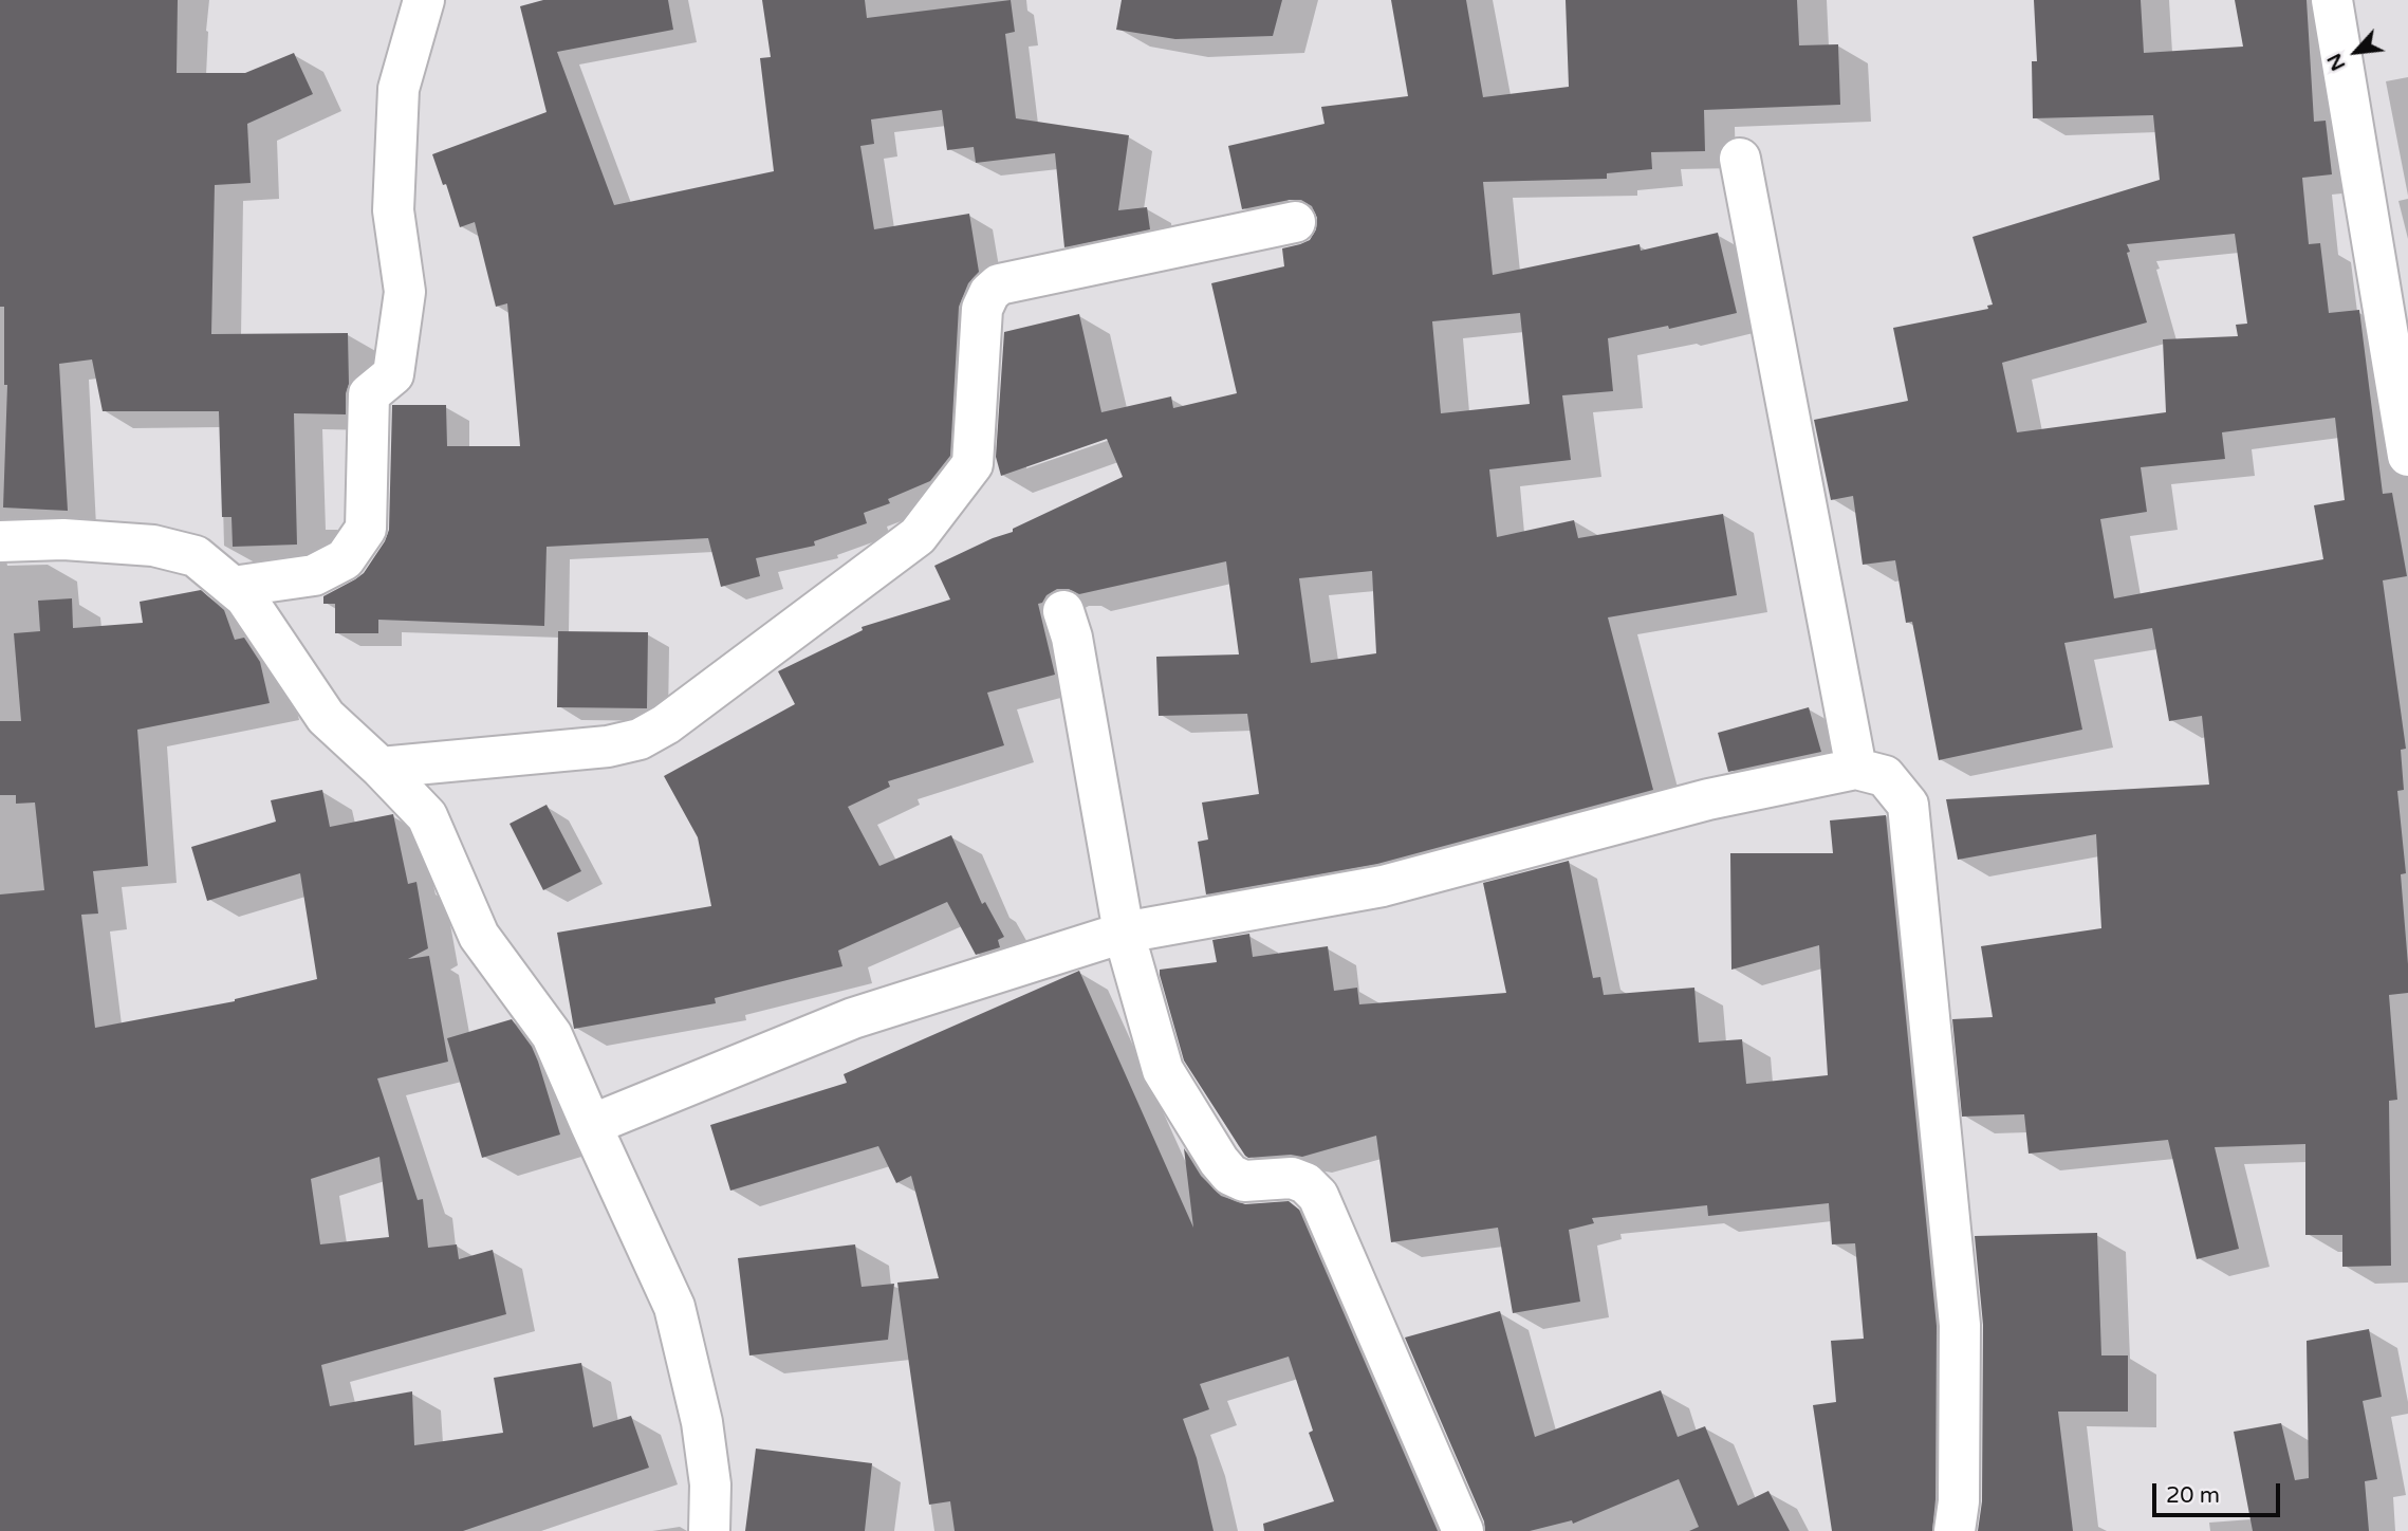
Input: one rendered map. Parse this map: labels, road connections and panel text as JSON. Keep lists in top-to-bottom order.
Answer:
{
  "scale_bar": "20 m",
  "north": "bottom left"
}
